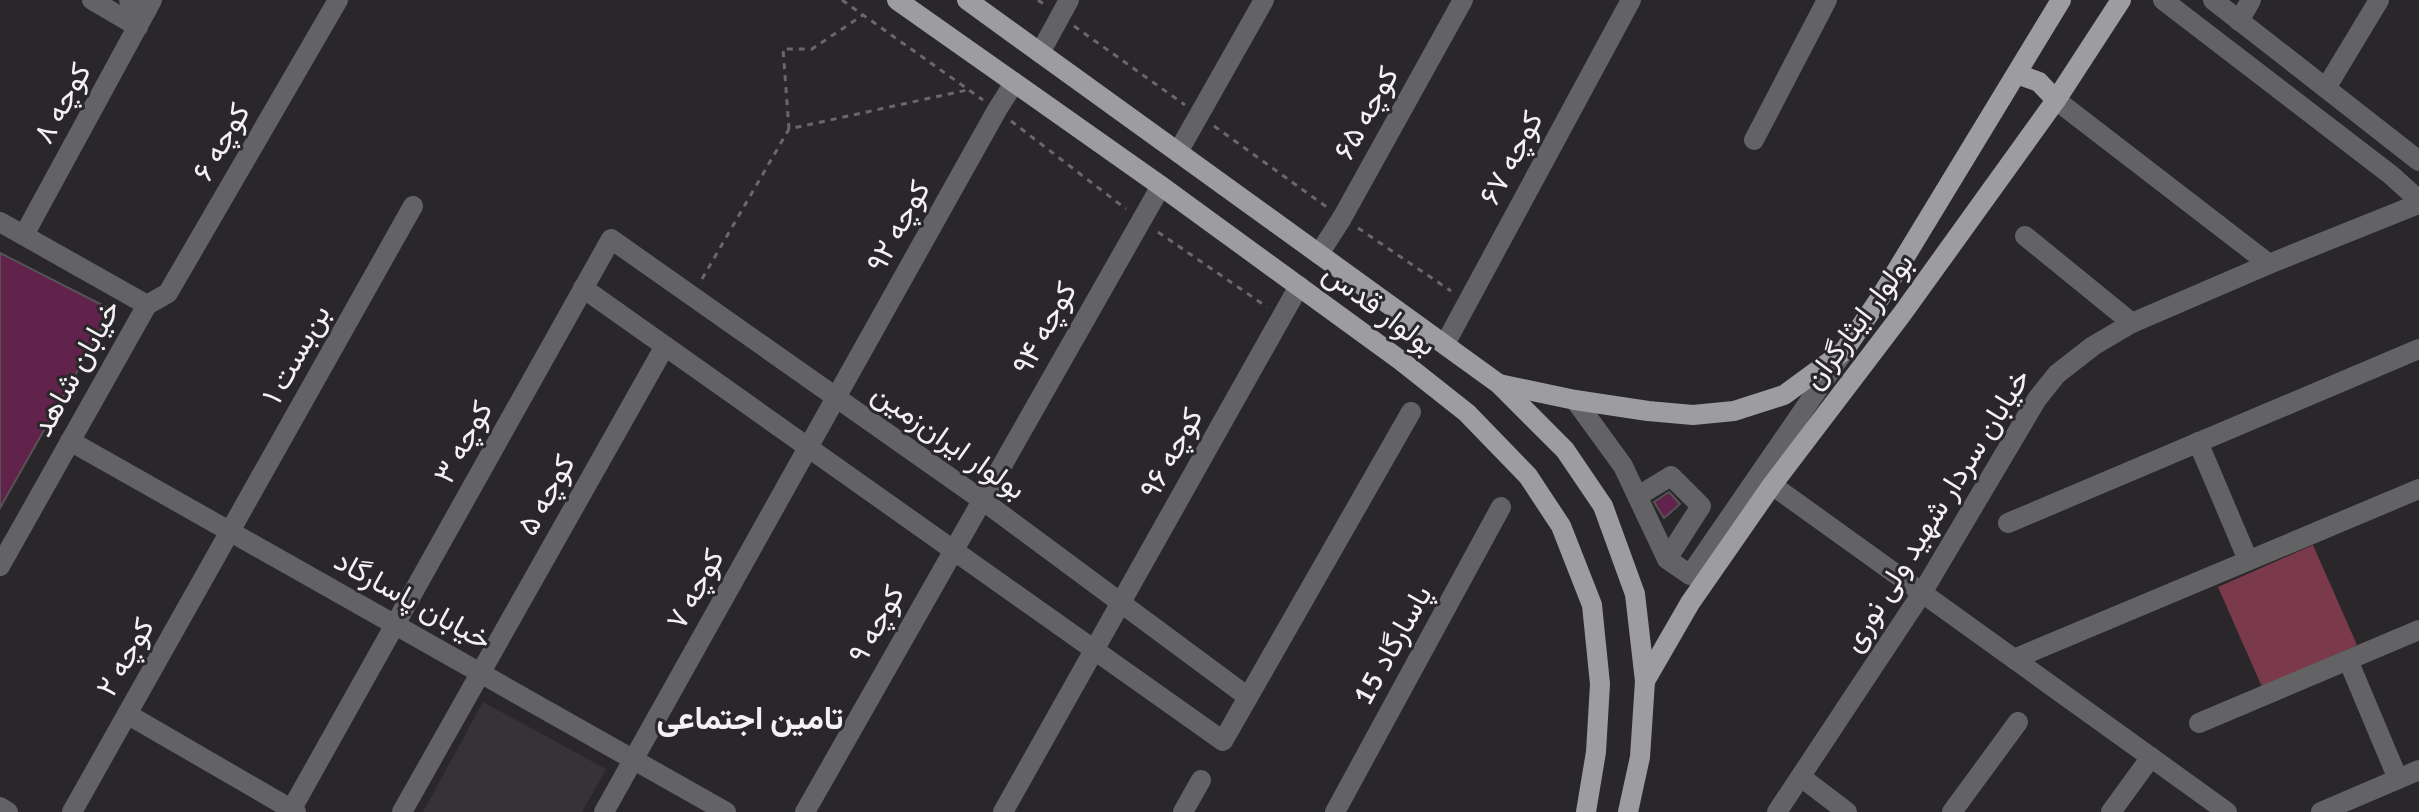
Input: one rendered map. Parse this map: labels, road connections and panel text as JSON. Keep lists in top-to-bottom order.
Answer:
{
  "streets": {
    "main road": ["بولوار قدس", "بولوار ایثارگران"],
    "street": [
      "کوچه ۸",
      "کوچه ۶۵",
      "کوچه ۶",
      "کوچه ۶۷",
      "کوچه ۹۲",
      "کوچه ۹۴",
      "بن‌بست ۱",
      "خیابان شاهد",
      "بولوار ایران‌زمین",
      "کوچه ۳",
      "کوچه ۹۶",
      "کوچه ۵",
      "خیابان سردار شهید ولی نوری",
      "کوچه ۷",
      "خیابان پاسارگاد",
      "کوچه ۹",
      "پاسارگاد 15",
      "کوچه ۲"
    ]
  },
  "crossings": [
    ["کوچه ۸", "خیابان شاهد"],
    ["کوچه ۶۵", "بولوار قدس"],
    ["کوچه ۶", "خیابان شاهد"],
    ["کوچه ۶۷", "بولوار قدس"],
    ["کوچه ۹۲", "بولوار قدس"],
    ["کوچه ۹۲", "بولوار ایران‌زمین"],
    ["کوچه ۹۲", "کوچه ۷"],
    ["بولوار قدس", "بولوار ایثارگران"],
    ["بولوار قدس", "کوچه ۹۴"],
    ["بولوار قدس", "کوچه ۹۶"],
    ["کوچه ۹۴", "بولوار ایران‌زمین"],
    ["کوچه ۹۴", "کوچه ۹"],
    ["بن‌بست ۱", "خیابان پاسارگاد"],
    ["بن‌بست ۱", "کوچه ۲"],
    ["خیابان شاهد", "خیابان پاسارگاد"],
    ["بولوار ایران‌زمین", "کوچه ۳"],
    ["بولوار ایران‌زمین", "کوچه ۹۶"],
    ["کوچه ۳", "خیابان پاسارگاد"],
    ["کوچه ۵", "خیابان پاسارگاد"],
    ["کوچه ۷", "خیابان پاسارگاد"],
    ["خیابان پاسارگاد", "کوچه ۲"]
  ],
  "districts": ["تامین اجتماعی"]
}
